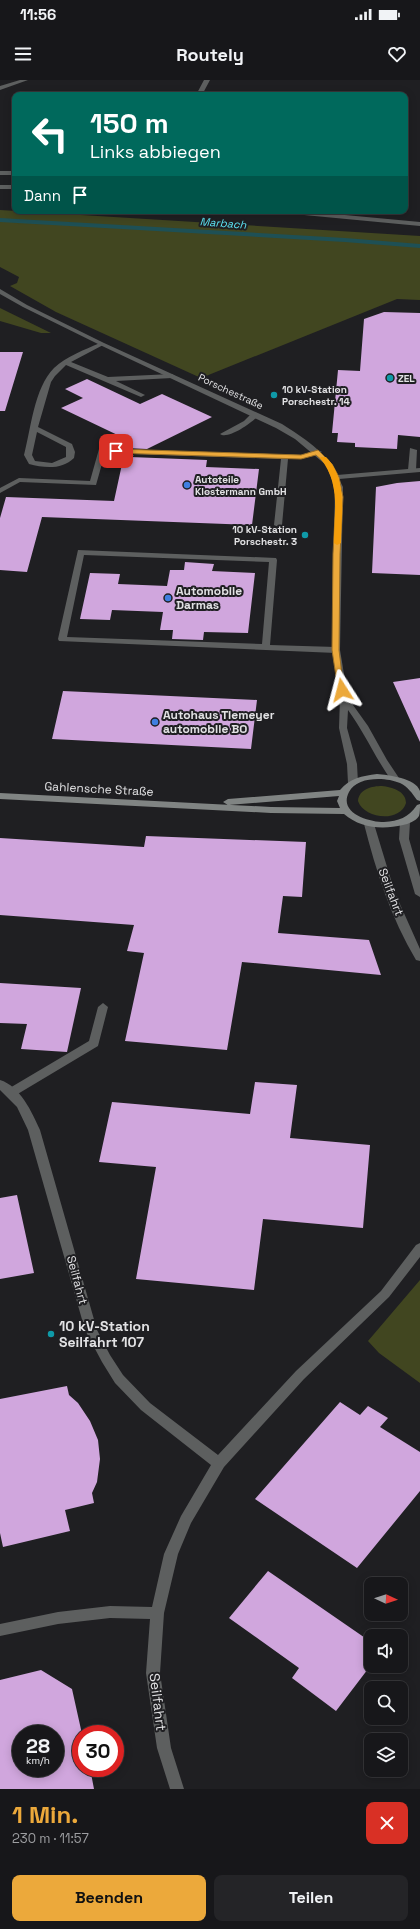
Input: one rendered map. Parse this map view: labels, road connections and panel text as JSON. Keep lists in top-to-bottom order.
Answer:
{
  "streets": {
    "street": ["Porschestraße", "Gahlensche Straße", "Seilfahrt"]
  },
  "water": ["Marbach"],
  "places": [
    "ZEL",
    "10 kV-Station Porschestr. 14",
    "Autoteile Klostermann GmbH",
    "10 kV-Station Porschestr. 3",
    "Automobile Darmas",
    "Autohaus Tiemeyer automobile BO",
    "10 kV-Station Seilfahrt 107"
  ],
  "north": "right",
  "page": {
    "status": "11:56",
    "header": "Routely",
    "turn": ["150 m", "Links abbiegen"],
    "then": "Dann",
    "speed": "28 km/h",
    "limit": "30",
    "heading": ["1 Min.", "230 m · 11:57"],
    "buttons": ["Beenden", "Teilen"]
  }
}
